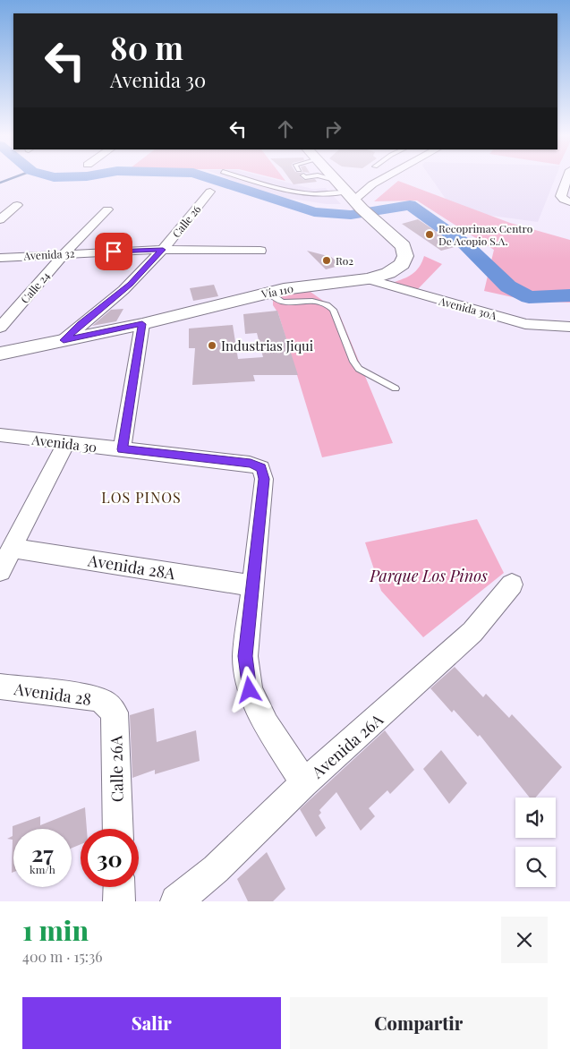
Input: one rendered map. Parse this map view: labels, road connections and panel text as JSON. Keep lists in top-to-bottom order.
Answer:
{
  "streets": {
    "main road": ["Vía 110"],
    "street": [
      "Calle 26",
      "Avenida 32",
      "Calle 24",
      "Avenida 30A",
      "Avenida 30",
      "Avenida 28A",
      "Avenida 28",
      "Avenida 26A",
      "Calle 26A"
    ]
  },
  "crossings": [
    ["Calle 26", "Avenida 32"],
    ["Calle 26", "Vía 110"],
    ["Avenida 32", "Calle 24"],
    ["Vía 110", "Avenida 30A"],
    ["Avenida 30", "Avenida 28A"],
    ["Avenida 28", "Calle 26A"]
  ],
  "districts": ["LOS PINOS"],
  "parks": ["Parque Los Pinos"],
  "places": ["Recoprimax Centro De Acopio S.A.", "Ro2", "Industrias Jiqui"],
  "page": {
    "turn": ["80 m", "Avenida 30"],
    "speed": "27 km/h",
    "limit": "30",
    "heading": ["1 min", "400 m · 15:36"],
    "buttons": ["Salir", "Compartir"]
  }
}
